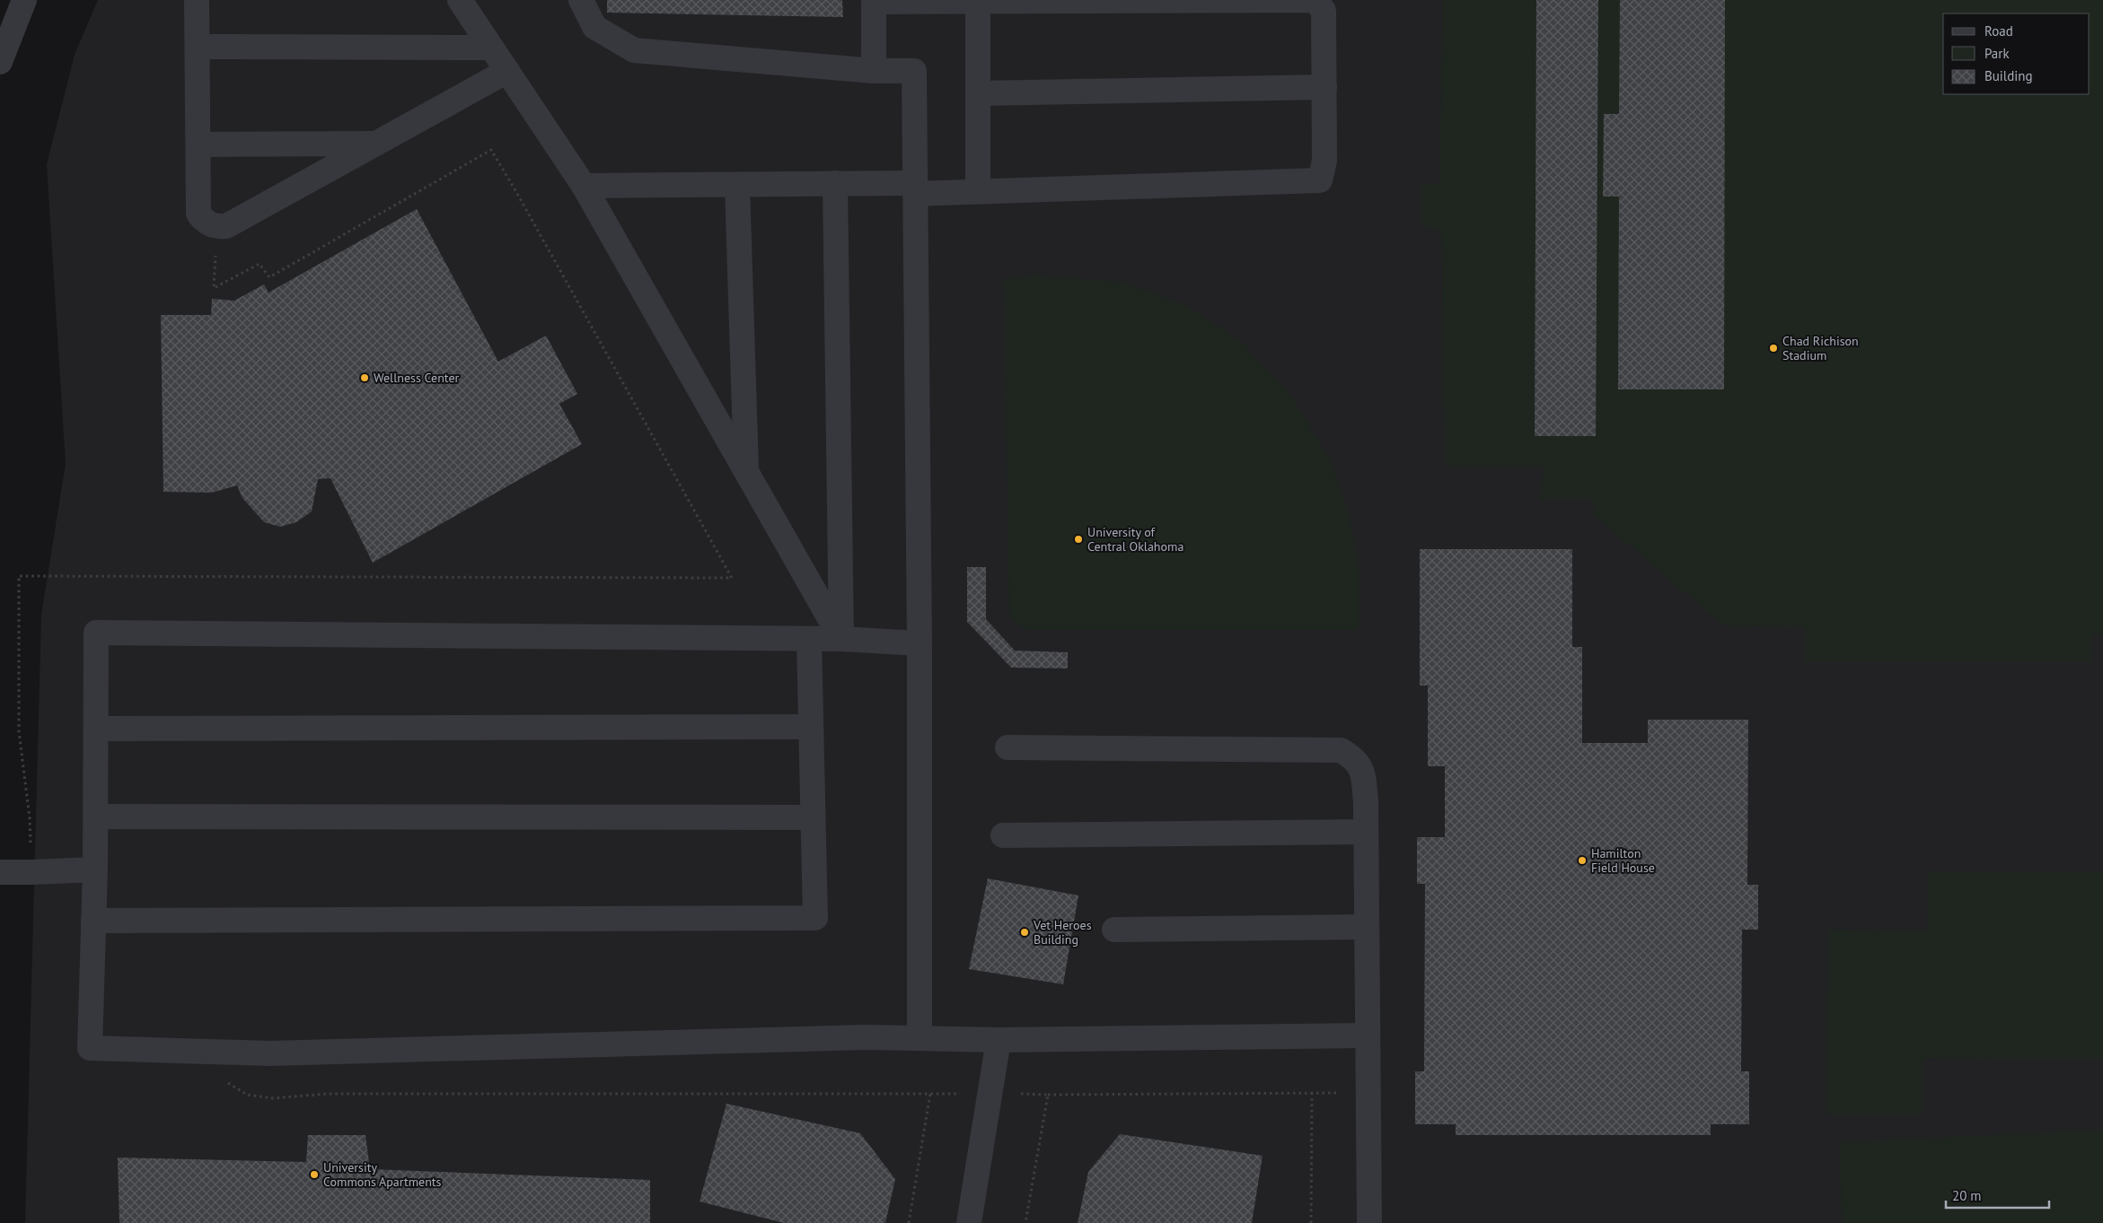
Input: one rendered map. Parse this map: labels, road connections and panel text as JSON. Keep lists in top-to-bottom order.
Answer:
{
  "places": [
    "Chad Richison Stadium",
    "Wellness Center",
    "University of Central Oklahoma",
    "Hamilton Field House",
    "Vet Heroes Building",
    "University Commons Apartments"
  ],
  "legend": ["Road", "Park", "Building"],
  "scale_bar": "20 m"
}
